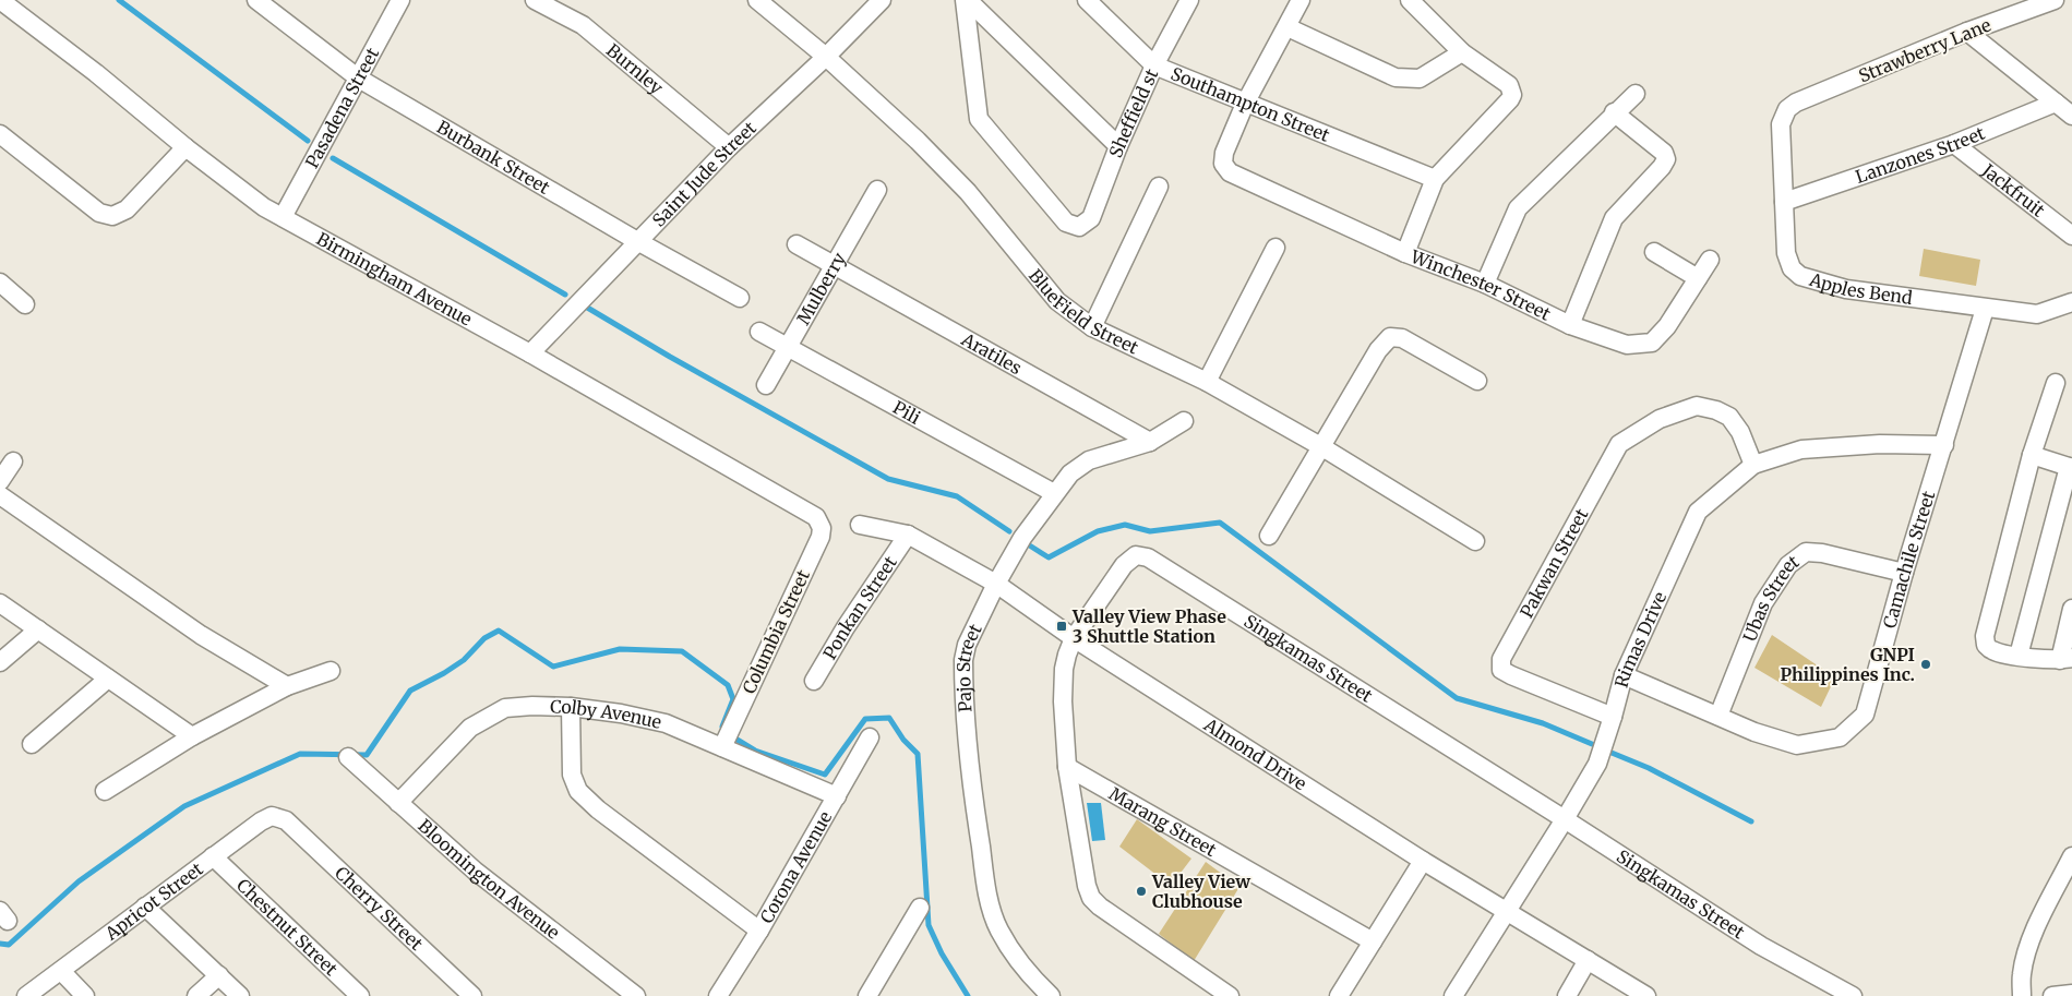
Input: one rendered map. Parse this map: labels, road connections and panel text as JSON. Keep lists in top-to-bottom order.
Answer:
{
  "streets": {
    "street": [
      "Strawberry Lane",
      "Burnley",
      "Southampton Street",
      "Pasadena Street",
      "Sheffield st",
      "Lanzones Street",
      "Burbank Street",
      "Saint Jude Street",
      "Jackfruit",
      "Birmingham Avenue",
      "Winchester Street",
      "Mulberry",
      "Apples Bend",
      "BlueField Street",
      "Aratiles",
      "Pili",
      "Camachile Street",
      "Pakwan Street",
      "Ubas Street",
      "Ponkan Street",
      "Columbia Street",
      "Rimas Drive",
      "Singkamas Street",
      "Pajo Street",
      "Colby Avenue",
      "Almond Drive",
      "Marang Street",
      "Corona Avenue",
      "Bloomington Avenue",
      "Apricot Street",
      "Cherry Street",
      "Chestnut Street"
    ]
  },
  "crossings": [
    ["Strawberry Lane", "Apples Bend"],
    ["Burnley", "Saint Jude Street"],
    ["Southampton Street", "Sheffield st"],
    ["Southampton Street", "Winchester Street"],
    ["Pasadena Street", "Burbank Street"],
    ["Pasadena Street", "Birmingham Avenue"],
    ["Lanzones Street", "Jackfruit"],
    ["Lanzones Street", "Apples Bend"],
    ["Burbank Street", "Saint Jude Street"],
    ["Saint Jude Street", "Birmingham Avenue"],
    ["Saint Jude Street", "BlueField Street"],
    ["Birmingham Avenue", "Columbia Street"],
    ["Mulberry", "Aratiles"],
    ["Mulberry", "Pili"],
    ["Apples Bend", "Camachile Street"],
    ["Aratiles", "Pajo Street"],
    ["Pili", "Pajo Street"],
    ["Camachile Street", "Ubas Street"],
    ["Camachile Street", "Rimas Drive"],
    ["Pakwan Street", "Rimas Drive"],
    ["Ponkan Street", "Almond Drive"],
    ["Columbia Street", "Colby Avenue"],
    ["Rimas Drive", "Singkamas Street"],
    ["Rimas Drive", "Almond Drive"],
    ["Singkamas Street", "Almond Drive"],
    ["Singkamas Street", "Marang Street"],
    ["Pajo Street", "Almond Drive"],
    ["Colby Avenue", "Corona Avenue"],
    ["Colby Avenue", "Bloomington Avenue"],
    ["Apricot Street", "Cherry Street"],
    ["Apricot Street", "Chestnut Street"]
  ],
  "places": {
    "transit": ["Valley View Phase 3 Shuttle Station"],
    "other": ["GNPI Philippines Inc.", "Valley View Clubhouse"]
  }
}
